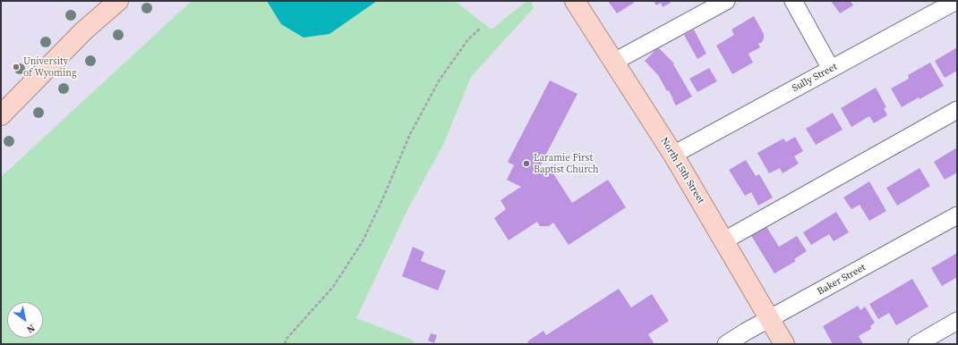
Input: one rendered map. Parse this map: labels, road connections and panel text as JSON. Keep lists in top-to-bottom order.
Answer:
{
  "streets": {
    "main road": ["North 15th Street"],
    "street": ["Sully Street", "Baker Street"]
  },
  "crossings": [
    ["Sully Street", "North 15th Street"],
    ["North 15th Street", "Baker Street"]
  ],
  "places": ["University of Wyoming", "Laramie First Baptist Church"],
  "north": "bottom right"
}
